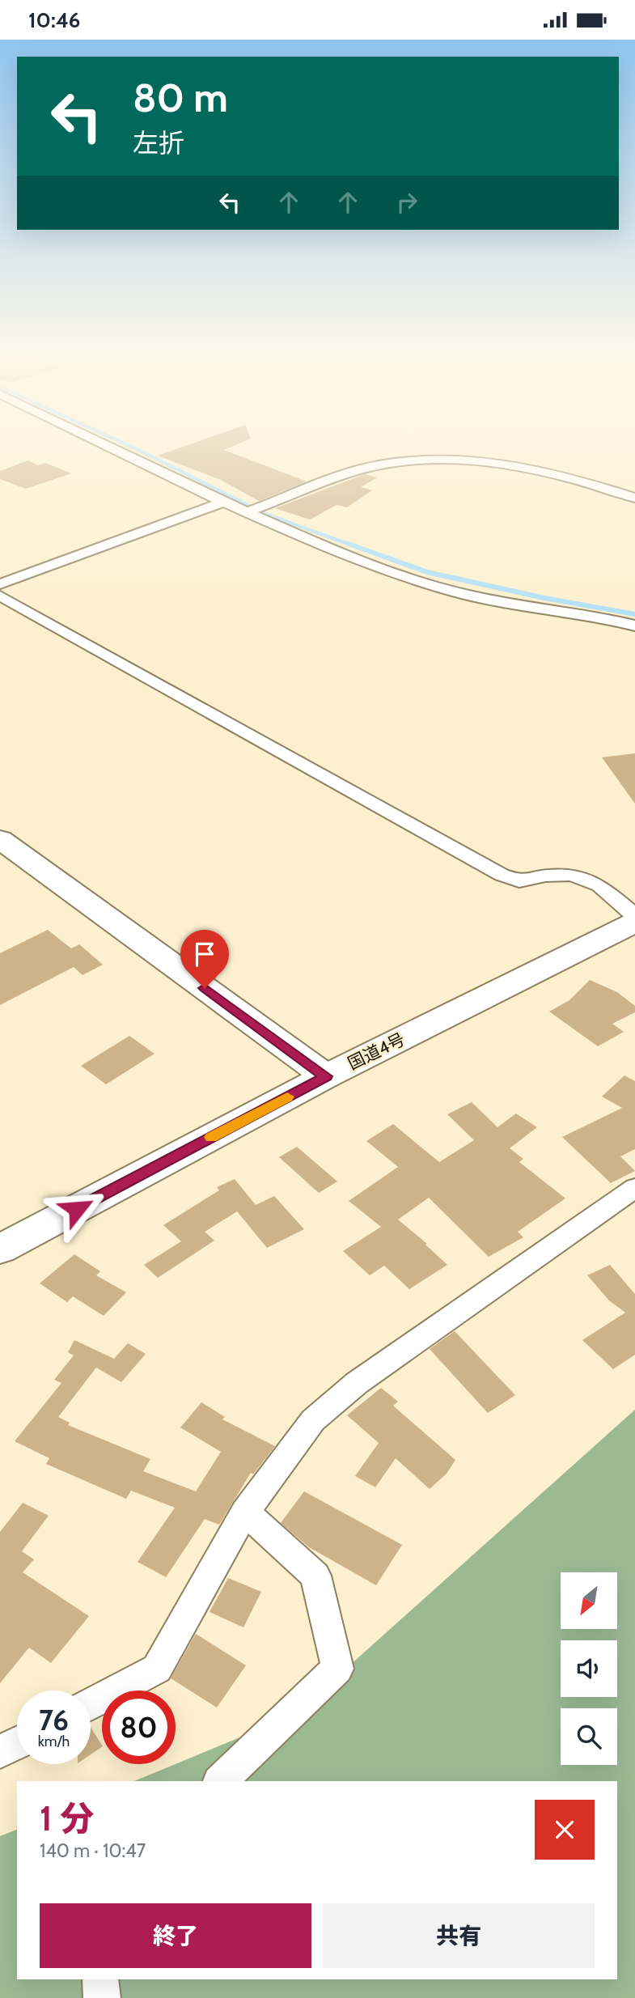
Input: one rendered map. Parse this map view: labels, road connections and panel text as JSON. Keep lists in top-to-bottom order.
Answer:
{
  "streets": {
    "main road": ["国道4号"]
  },
  "north": "bottom left",
  "page": {
    "status": "10:46",
    "turn": ["80 m", "左折"],
    "speed": "76 km/h",
    "limit": "80",
    "heading": ["1 分", "140 m · 10:47"],
    "buttons": ["終了", "共有"]
  }
}
